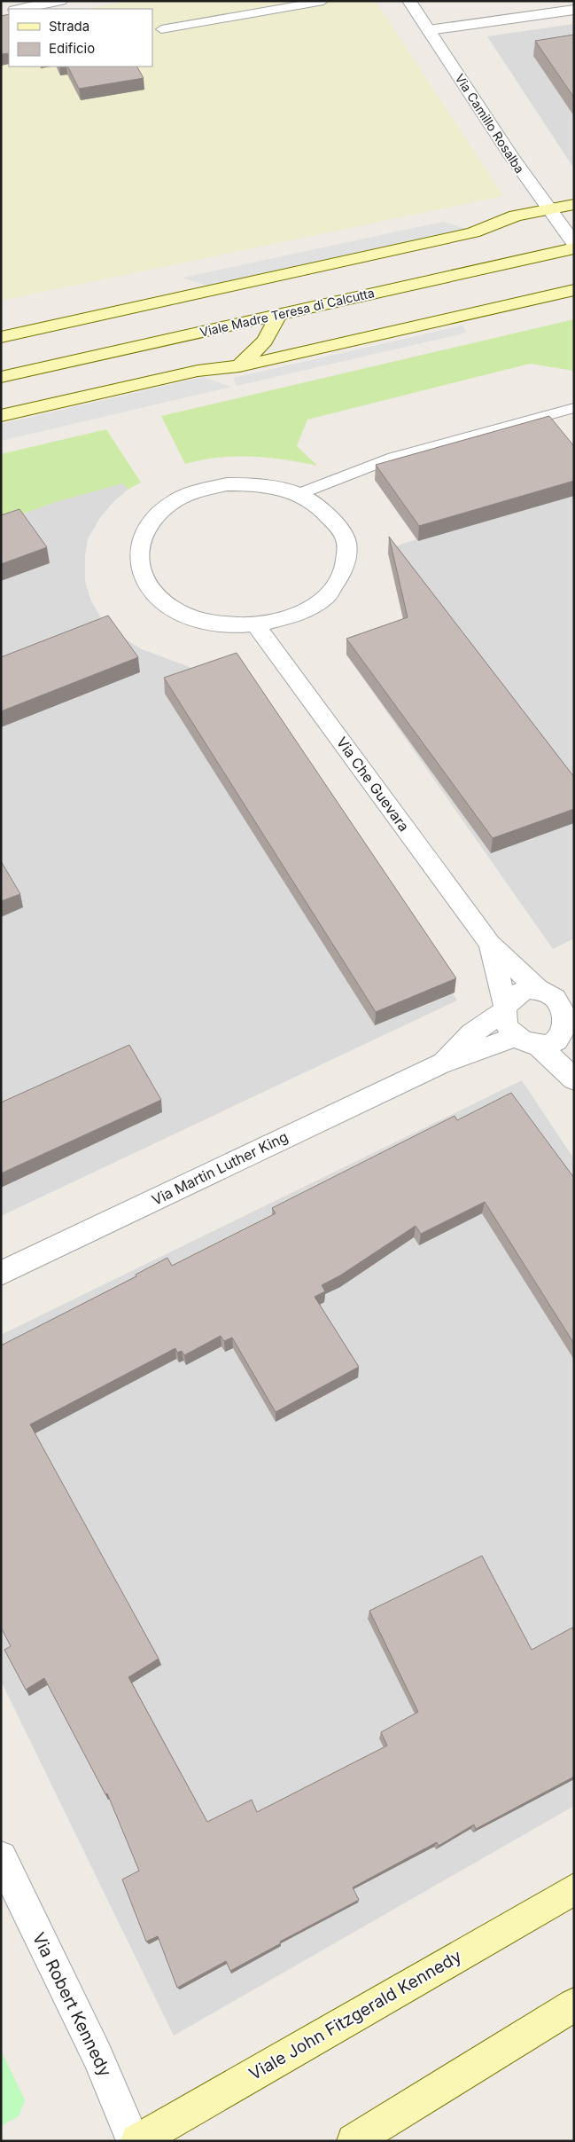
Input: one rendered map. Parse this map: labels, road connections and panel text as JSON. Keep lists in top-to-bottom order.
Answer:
{
  "streets": {
    "main road": ["Viale Madre Teresa di Calcutta", "Viale John Fitzgerald Kennedy"],
    "street": [
      "Via Camillo Rosalba",
      "Via Che Guevara",
      "Via Martin Luther King",
      "Via Robert Kennedy"
    ]
  },
  "crossings": [
    ["Via Che Guevara", "Via Martin Luther King"],
    ["Via Robert Kennedy", "Viale John Fitzgerald Kennedy"]
  ],
  "legend": ["Strada", "Edificio"]
}
